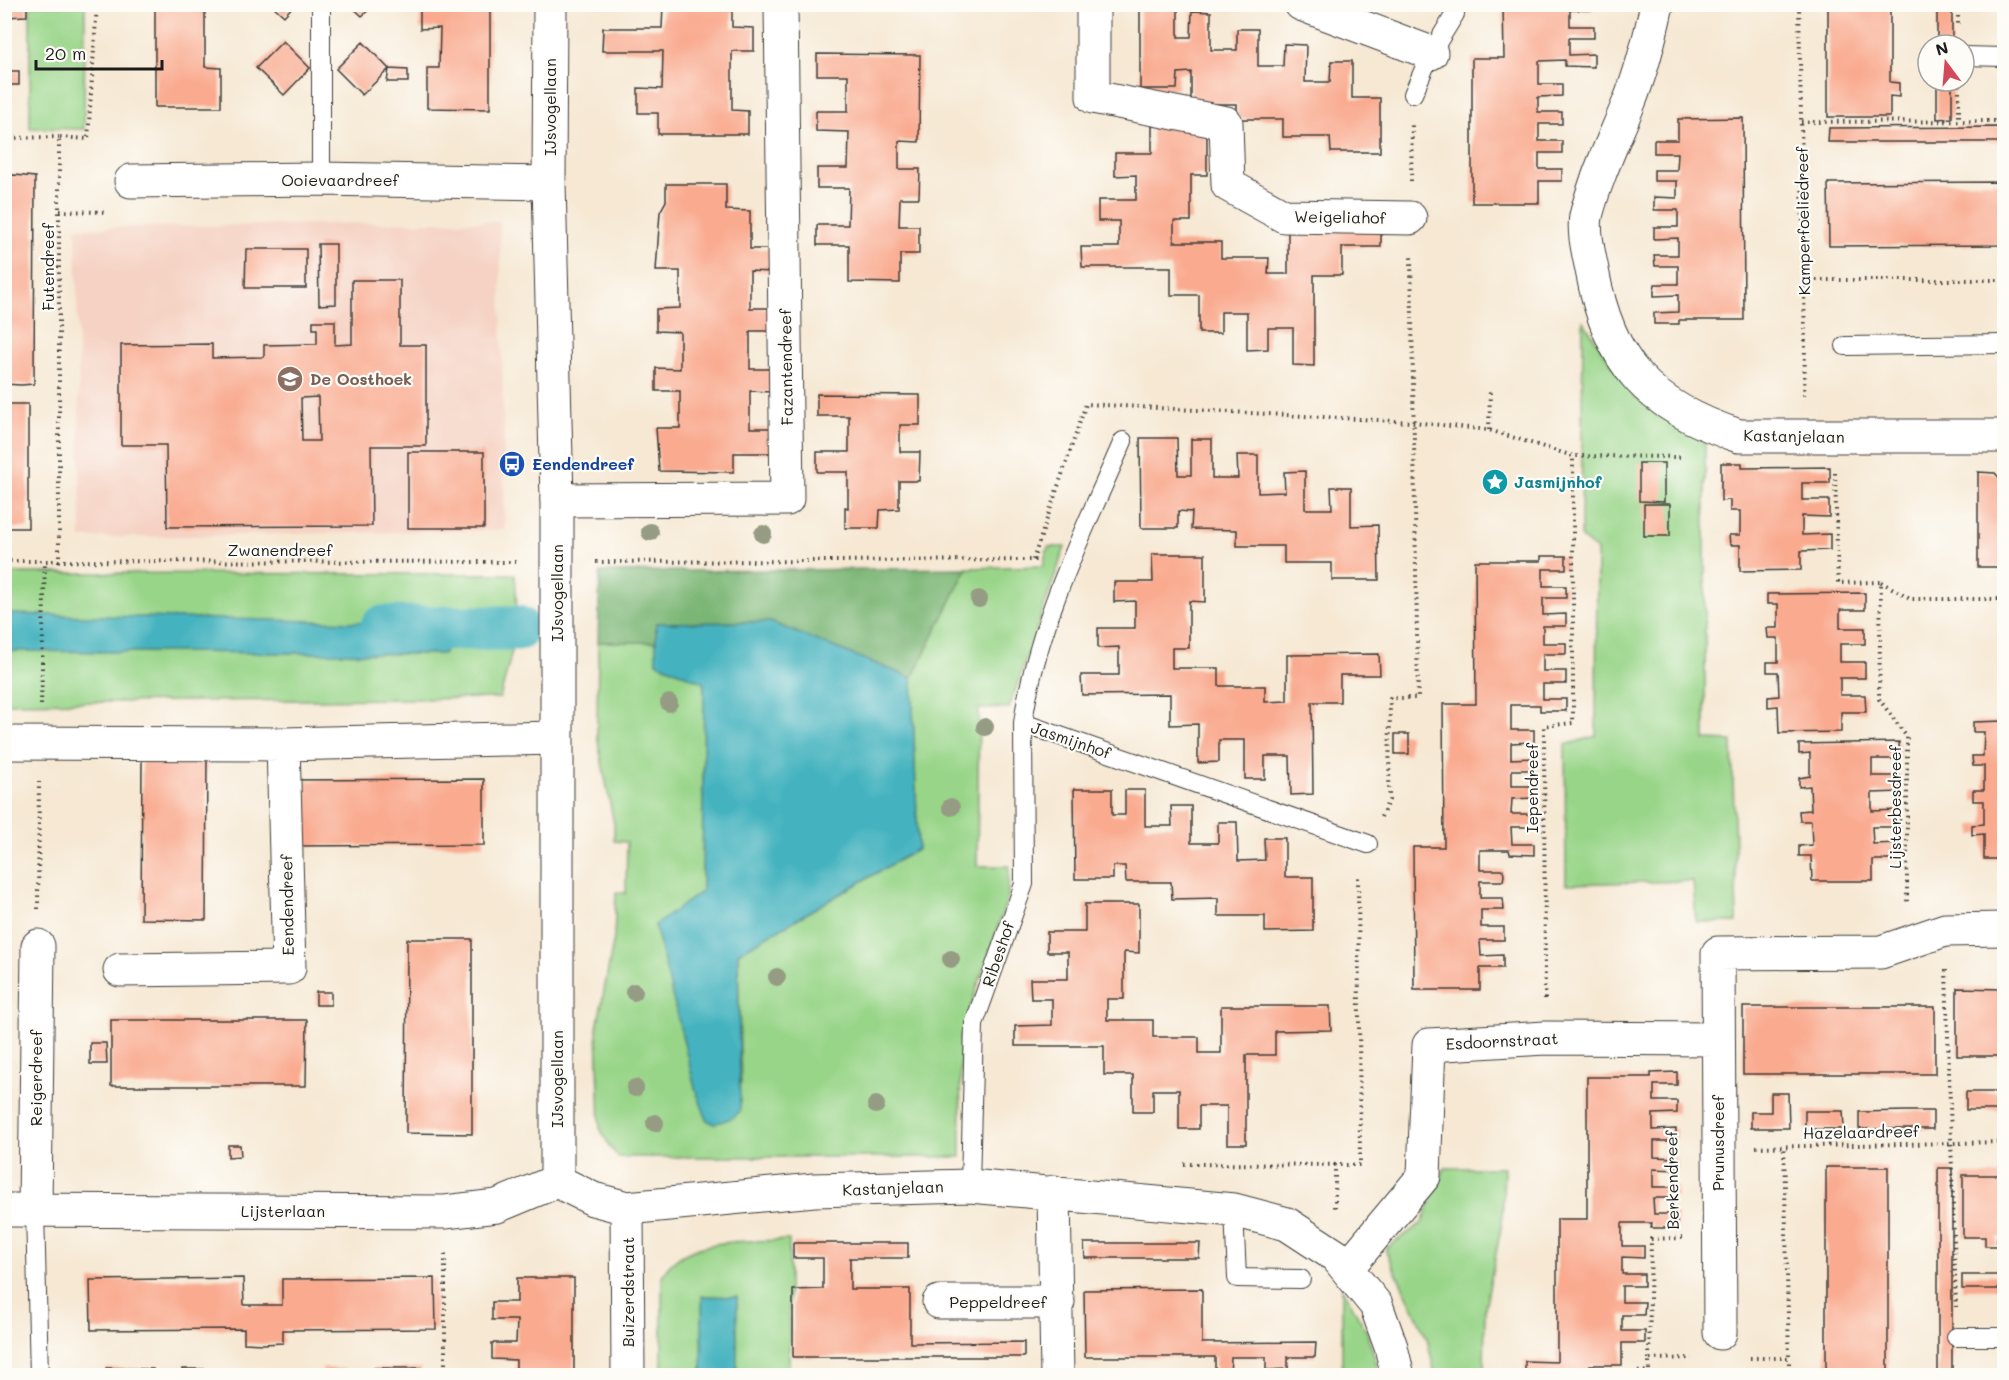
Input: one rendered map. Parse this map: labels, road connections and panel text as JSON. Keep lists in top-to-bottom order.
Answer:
{
  "streets": {
    "street": [
      "IJsvogellaan",
      "Ooievaardreef",
      "Weigeliahof",
      "Fazantendreef",
      "Kastanjelaan",
      "Eendendreef",
      "Esdoornstraat",
      "Reigerdreef",
      "Prunusdreef",
      "Lijsterlaan",
      "Buizerdstraat",
      "Peppeldreef"
    ],
    "lane": ["Jasmijnhof", "Ribeshof"],
    "path": [
      "Kamperfoeliedreef",
      "Futendreef",
      "Zwanendreef",
      "Iependreef",
      "Lijsterbesdreef",
      "Hazelaardreef",
      "Berkendreef"
    ]
  },
  "crossings": [
    ["IJsvogellaan", "Ooievaardreef"],
    ["IJsvogellaan", "Fazantendreef"],
    ["IJsvogellaan", "Kastanjelaan"],
    ["IJsvogellaan", "Zwanendreef"],
    ["IJsvogellaan", "Lijsterlaan"],
    ["Kamperfoeliedreef", "Kastanjelaan"],
    ["Futendreef", "Zwanendreef"],
    ["Kastanjelaan", "Ribeshof"],
    ["Kastanjelaan", "Esdoornstraat"],
    ["Kastanjelaan", "Lijsterlaan"],
    ["Kastanjelaan", "Buizerdstraat"],
    ["Kastanjelaan", "Peppeldreef"],
    ["Zwanendreef", "Jasmijnhof"],
    ["Jasmijnhof", "Ribeshof"],
    ["Iependreef", "Esdoornstraat"],
    ["Lijsterbesdreef", "Prunusdreef"],
    ["Esdoornstraat", "Prunusdreef"],
    ["Reigerdreef", "Lijsterlaan"],
    ["Hazelaardreef", "Prunusdreef"]
  ],
  "places": {
    "school or university": ["De Oosthoek"],
    "bus stop": ["Eendendreef"],
    "place": ["Jasmijnhof"]
  },
  "scale_bar": "20 m",
  "north": "top"
}
